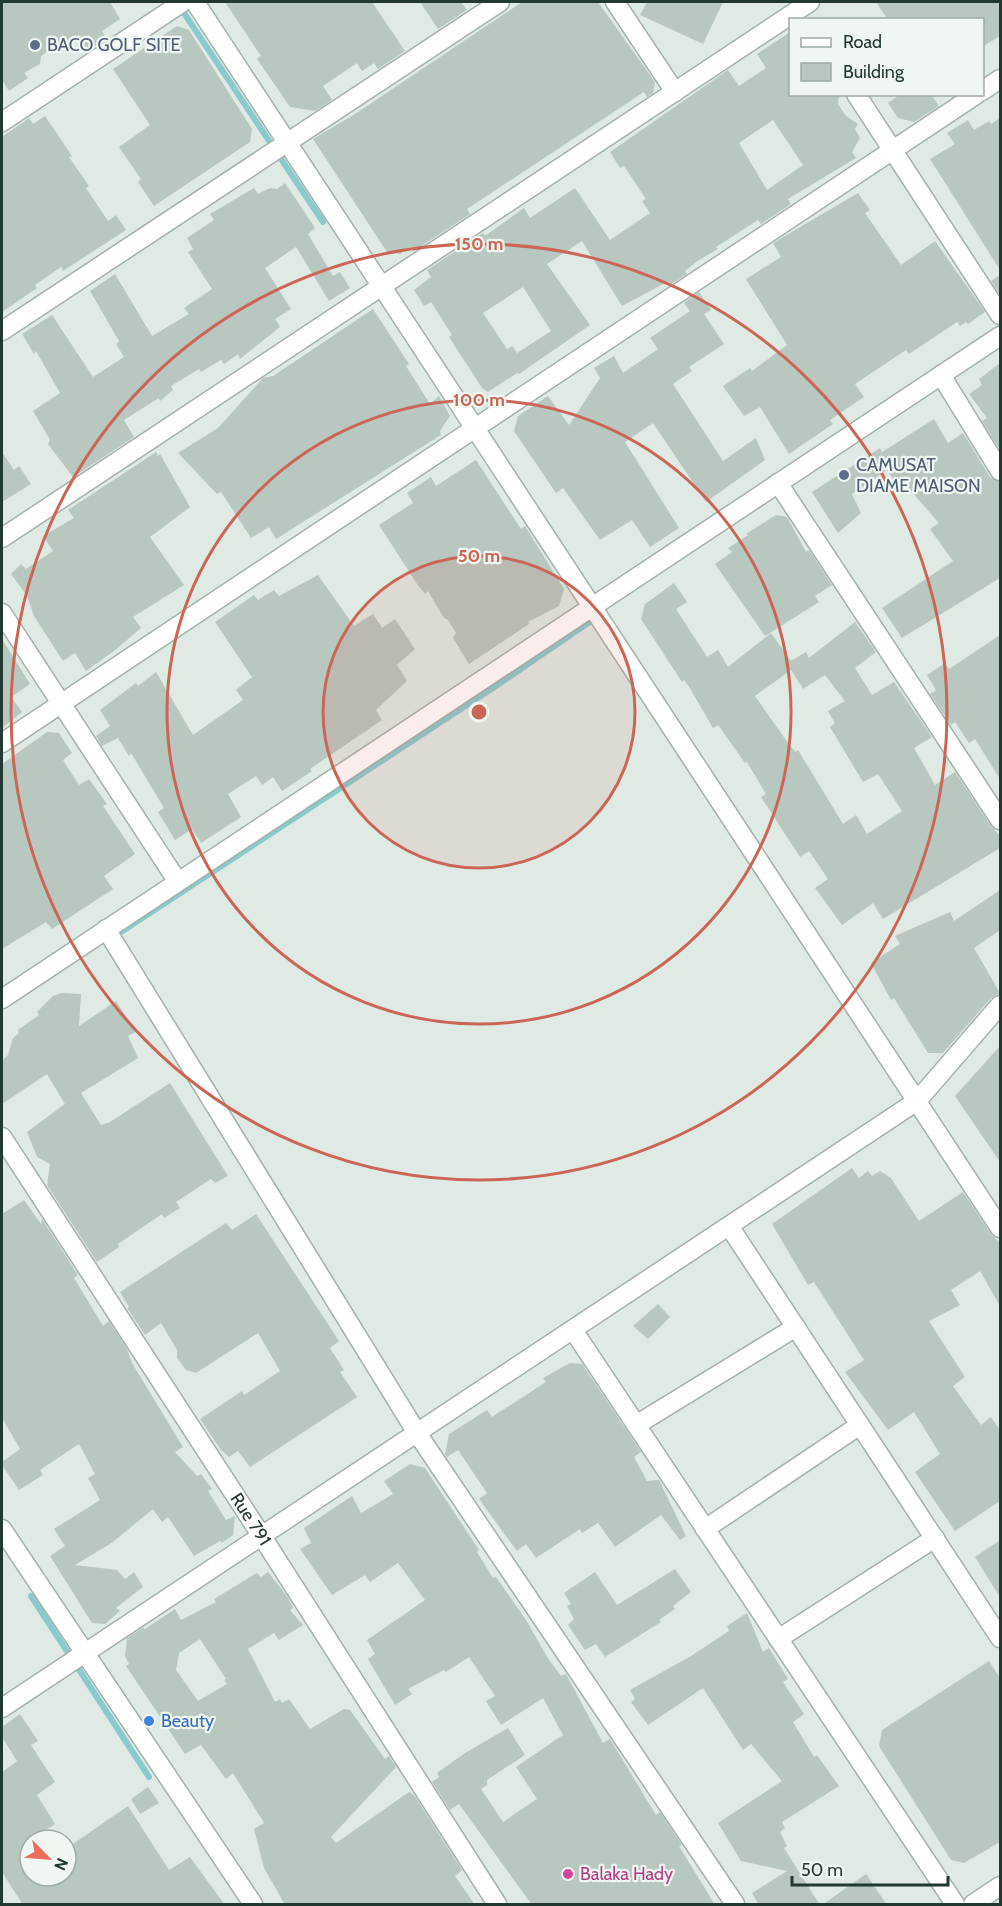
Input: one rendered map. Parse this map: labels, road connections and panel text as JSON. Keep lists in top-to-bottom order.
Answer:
{
  "streets": {
    "street": ["Rue 791"]
  },
  "places": [
    "BACO GOLF SITE",
    "CAMUSAT DIAME MAISON",
    "Beauty",
    "Balaka Hady"
  ],
  "legend": ["Road", "Building"],
  "scale_bar": "50 m",
  "north": "bottom right",
  "rings": ["150 m", "100 m", "50 m"]
}
